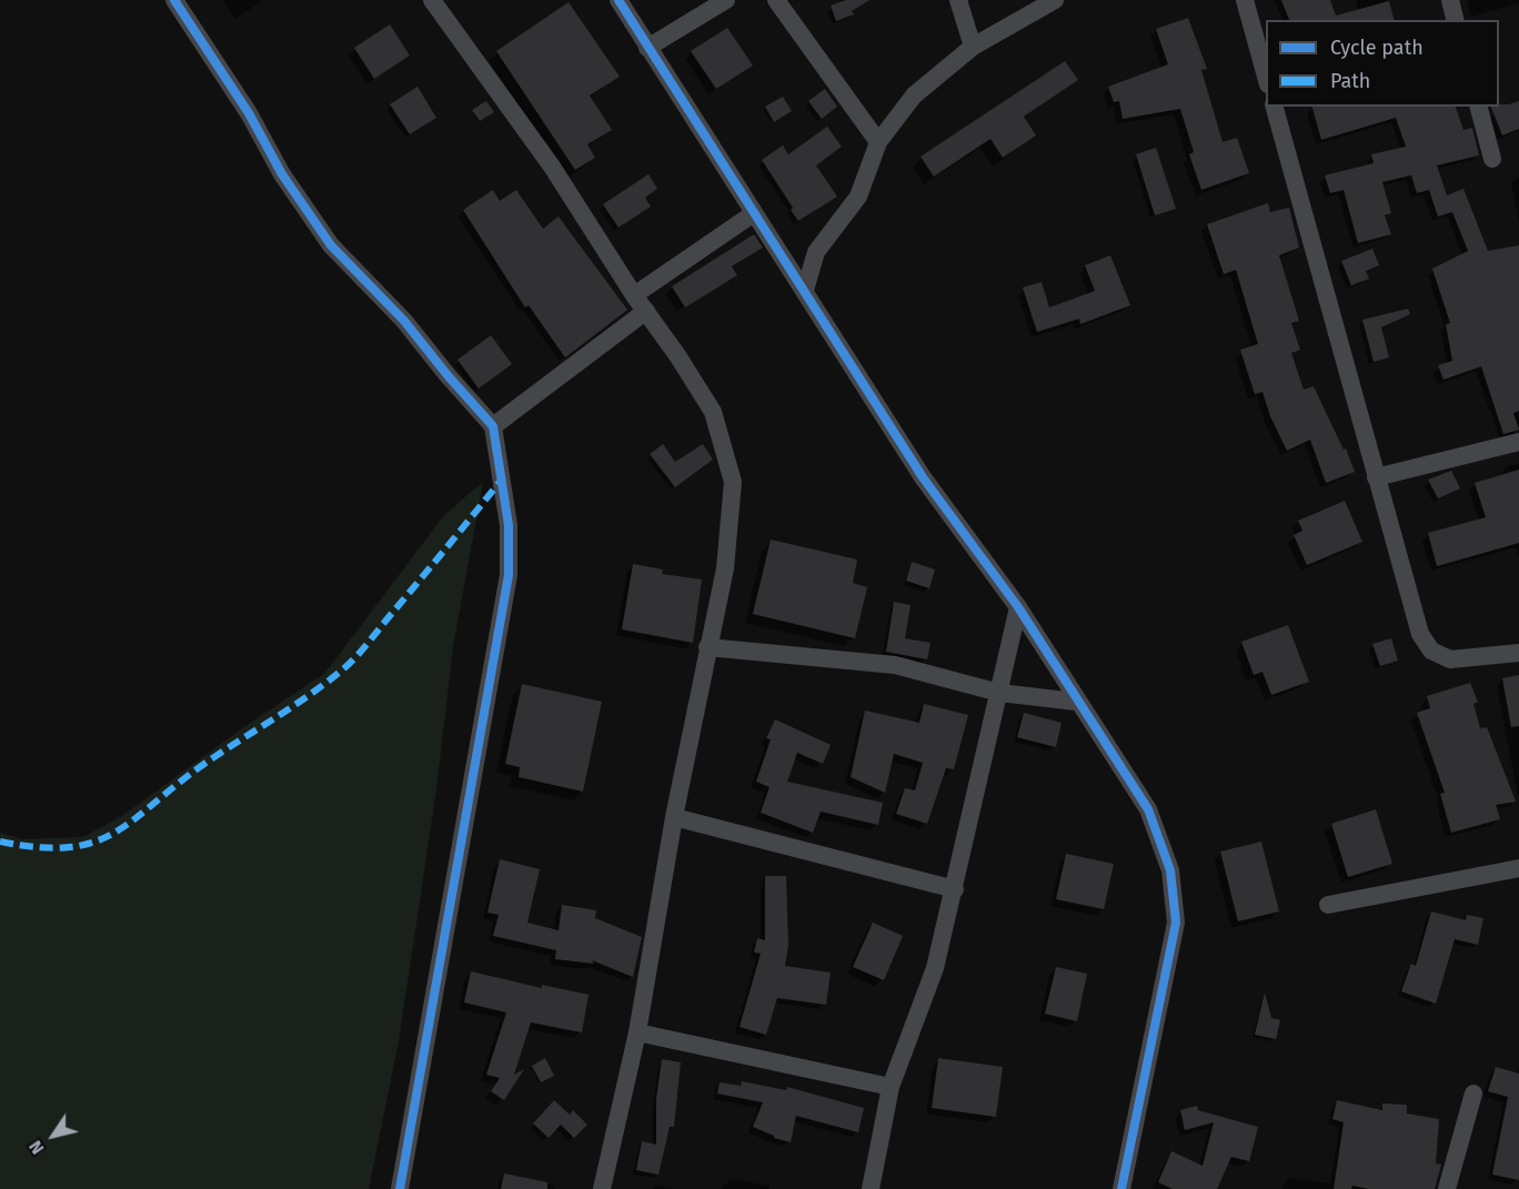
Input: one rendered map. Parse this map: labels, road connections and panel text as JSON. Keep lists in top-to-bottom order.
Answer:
{
  "legend": ["Cycle path", "Path"],
  "north": "bottom left"
}
